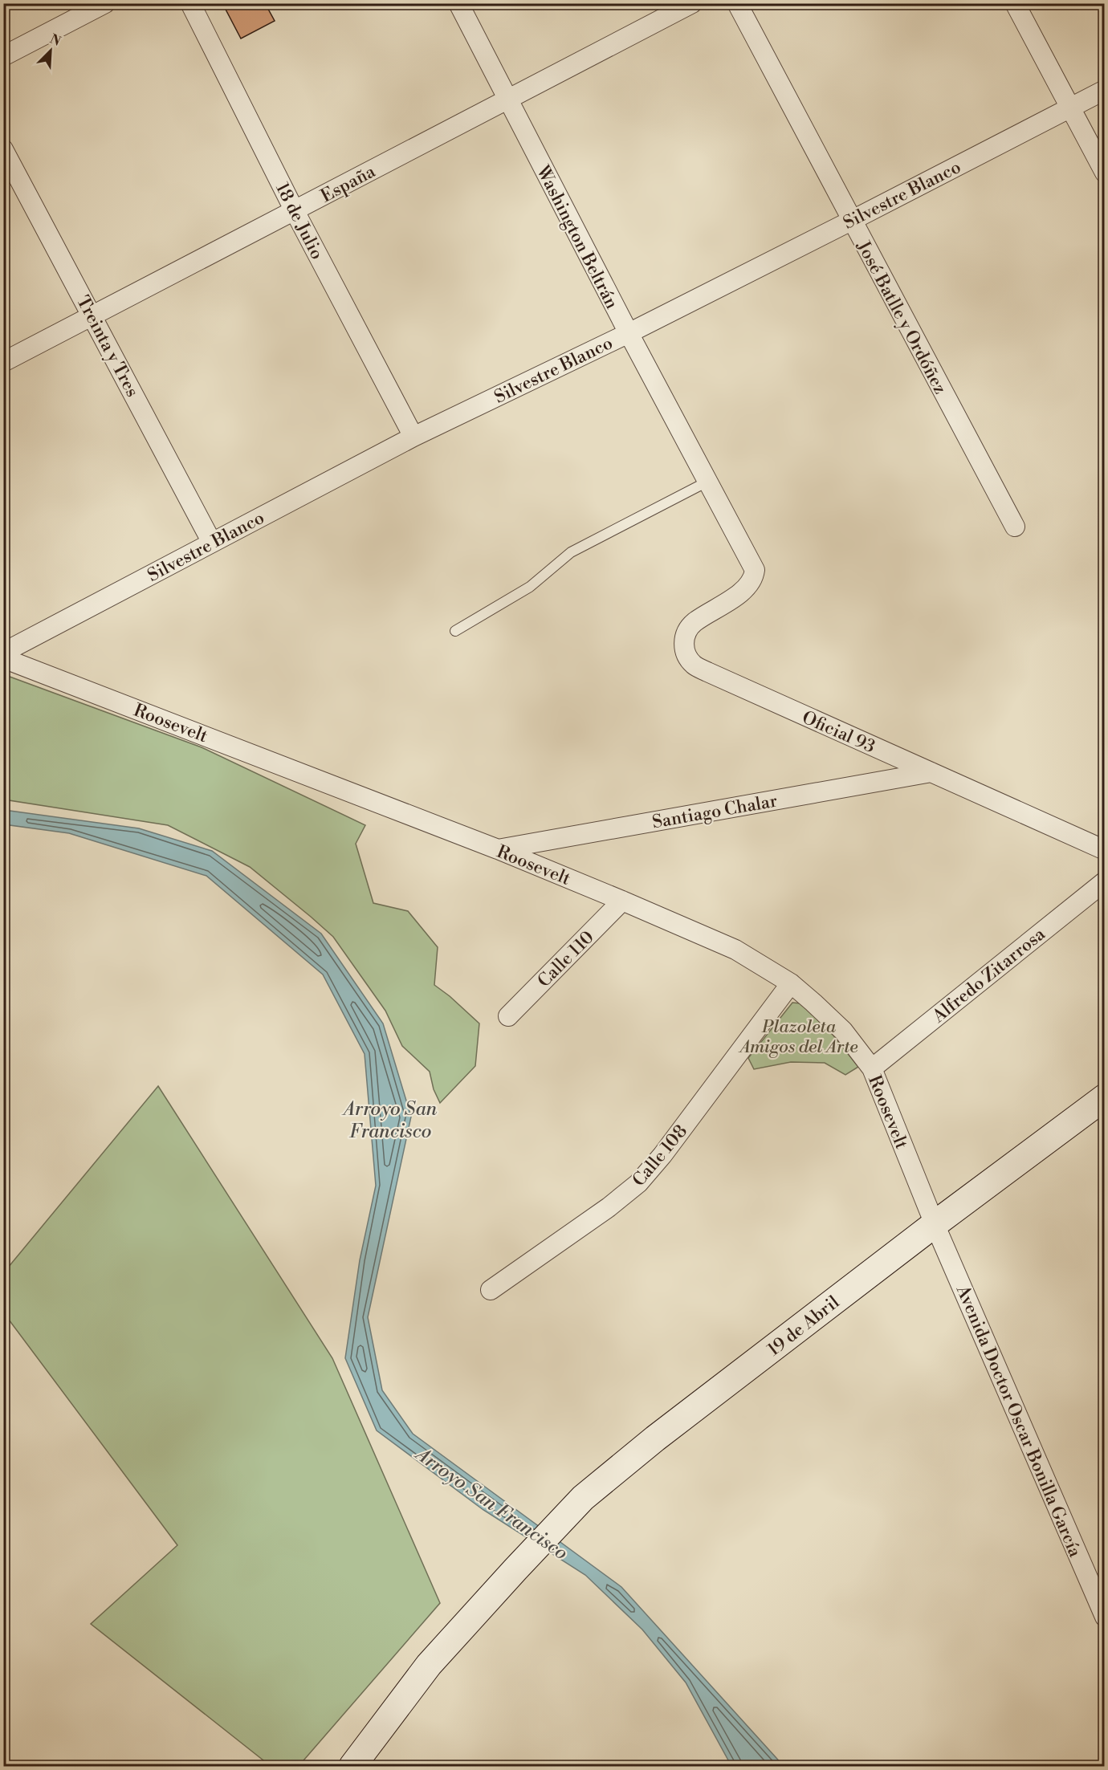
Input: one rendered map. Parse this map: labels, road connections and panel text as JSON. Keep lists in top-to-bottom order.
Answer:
{
  "streets": {
    "street": [
      "España",
      "Silvestre Blanco",
      "18 de Julio",
      "Washington Beltrán",
      "José Batlle y Ordóñez",
      "Treinta y Tres",
      "Roosevelt",
      "Oficial 93",
      "Santiago Chalar",
      "Calle 110",
      "Alfredo Zitarrosa",
      "Calle 108",
      "19 de Abril",
      "Avenida Doctor Oscar Bonilla García"
    ]
  },
  "crossings": [
    ["España", "18 de Julio"],
    ["España", "Washington Beltrán"],
    ["España", "Treinta y Tres"],
    ["Silvestre Blanco", "18 de Julio"],
    ["Silvestre Blanco", "Washington Beltrán"],
    ["Silvestre Blanco", "José Batlle y Ordóñez"],
    ["Silvestre Blanco", "Treinta y Tres"],
    ["Washington Beltrán", "Oficial 93"],
    ["Roosevelt", "Santiago Chalar"],
    ["Roosevelt", "Calle 110"],
    ["Roosevelt", "Alfredo Zitarrosa"],
    ["Roosevelt", "Calle 108"],
    ["Roosevelt", "19 de Abril"],
    ["Roosevelt", "Avenida Doctor Oscar Bonilla García"],
    ["Oficial 93", "Santiago Chalar"],
    ["19 de Abril", "Avenida Doctor Oscar Bonilla García"]
  ],
  "water": ["Arroyo San Francisco"],
  "parks": ["Plazoleta Amigos del Arte"],
  "north": "top right"
}
